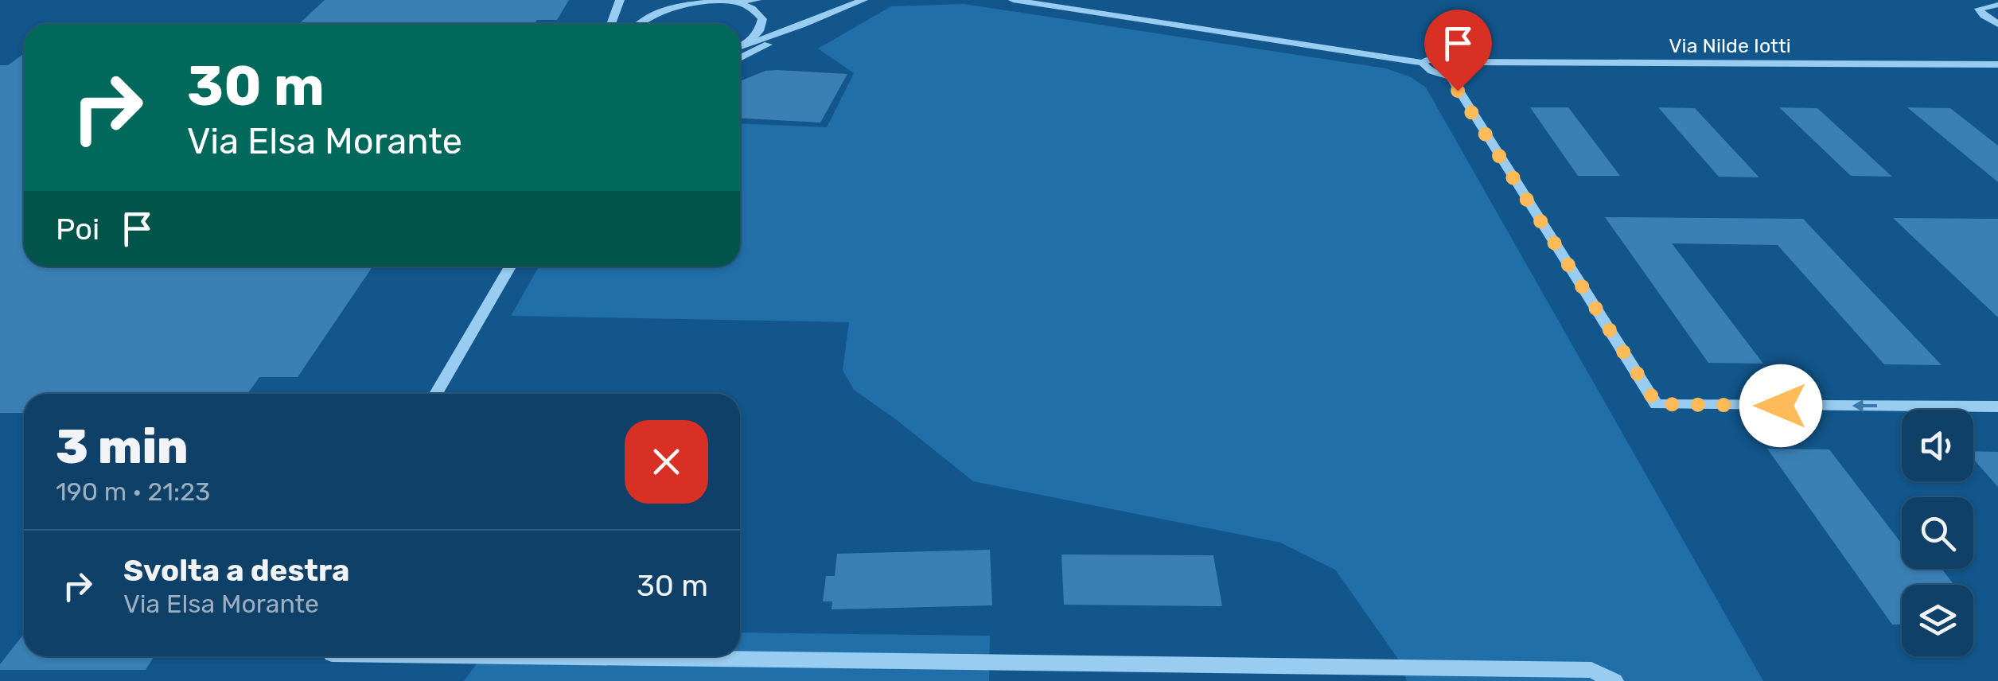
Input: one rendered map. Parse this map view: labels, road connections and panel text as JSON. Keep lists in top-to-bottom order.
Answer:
{
  "streets": {
    "street": ["Via Nilde Iotti"]
  },
  "page": {
    "turn": ["30 m", "Via Elsa Morante"],
    "then": "Poi",
    "heading": ["3 min", "190 m · 21:23"],
    "list": [
      {
        "name": "Svolta a destra",
        "note": "Via Elsa Morante",
        "value": "30 m"
      }
    ]
  }
}
